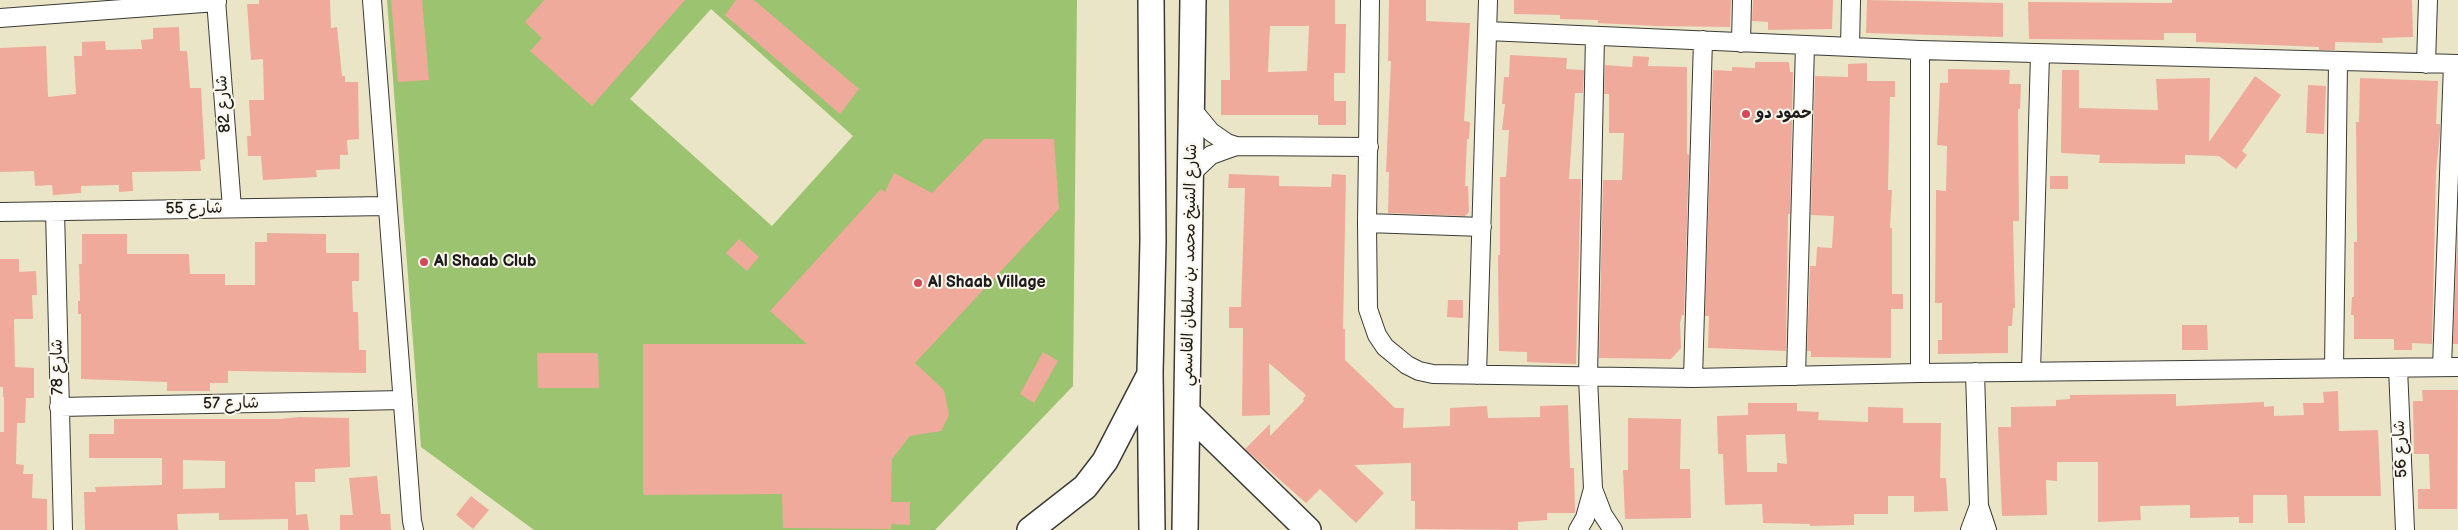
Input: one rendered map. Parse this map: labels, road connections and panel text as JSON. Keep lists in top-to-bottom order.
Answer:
{
  "streets": {
    "main road": ["شارع الشيخ محمد بن سلطان القاسمي"],
    "street": [
      "شارع 82",
      "شارع 55",
      "شارع 78",
      "شارع 57",
      "شارع 56"
    ]
  },
  "crossings": [
    ["شارع 82", "شارع 55"],
    ["شارع 55", "شارع 78"],
    ["شارع 78", "شارع 57"]
  ],
  "places": ["حمود دو", "Al Shaab Club", "Al Shaab Village"]
}
